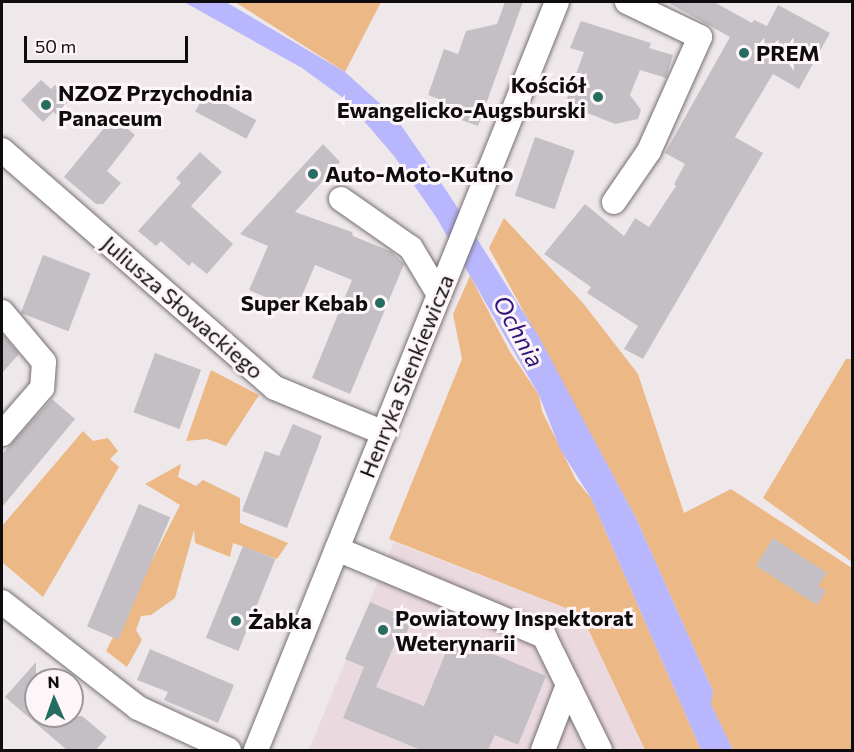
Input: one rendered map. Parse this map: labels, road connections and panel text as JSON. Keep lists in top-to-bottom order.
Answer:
{
  "streets": {
    "street": ["Juliusza Słowackiego", "Henryka Sienkiewicza"]
  },
  "crossings": [
    ["Juliusza Słowackiego", "Henryka Sienkiewicza"]
  ],
  "water": ["Ochnia"],
  "places": [
    "PREM",
    "Kościół Ewangelicko-Augsburski",
    "NZOZ Przychodnia Panaceum",
    "Auto-Moto-Kutno",
    "Super Kebab",
    "Żabka",
    "Powiatowy Inspektorat Weterynarii"
  ],
  "scale_bar": "50 m",
  "north": "top"
}
